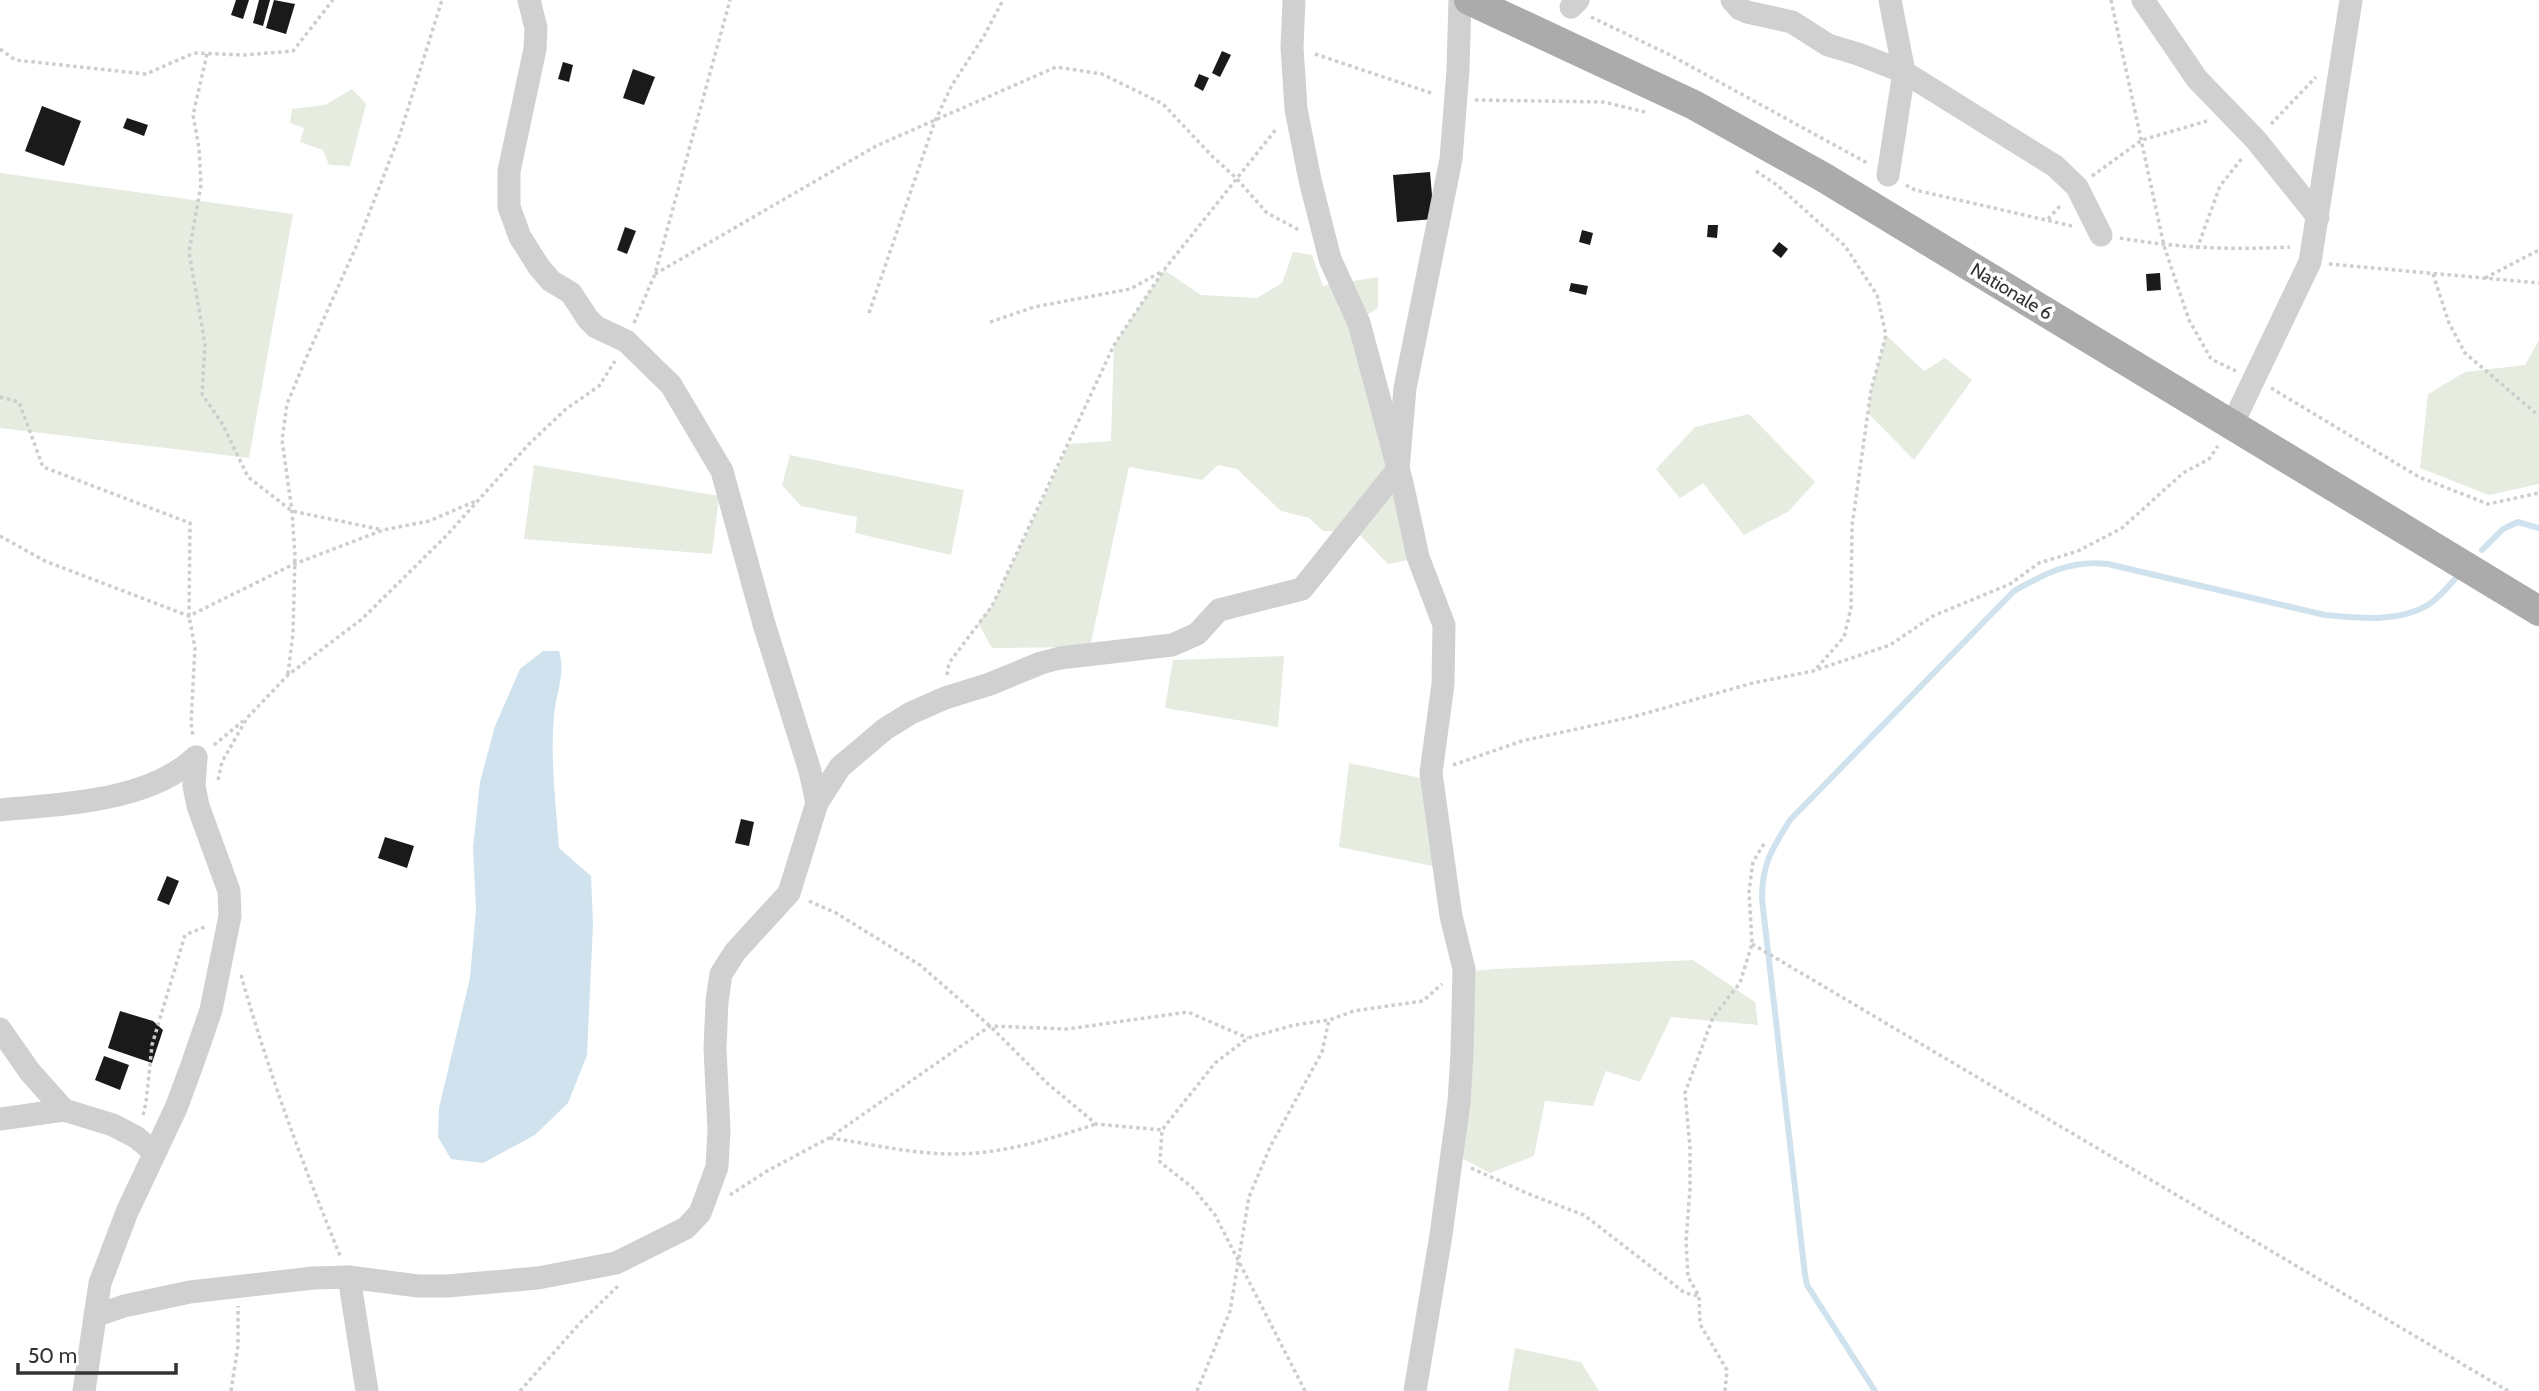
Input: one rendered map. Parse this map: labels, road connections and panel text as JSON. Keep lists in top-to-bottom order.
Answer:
{
  "streets": {
    "main road": ["Nationale 6"]
  },
  "scale_bar": "50 m"
}
